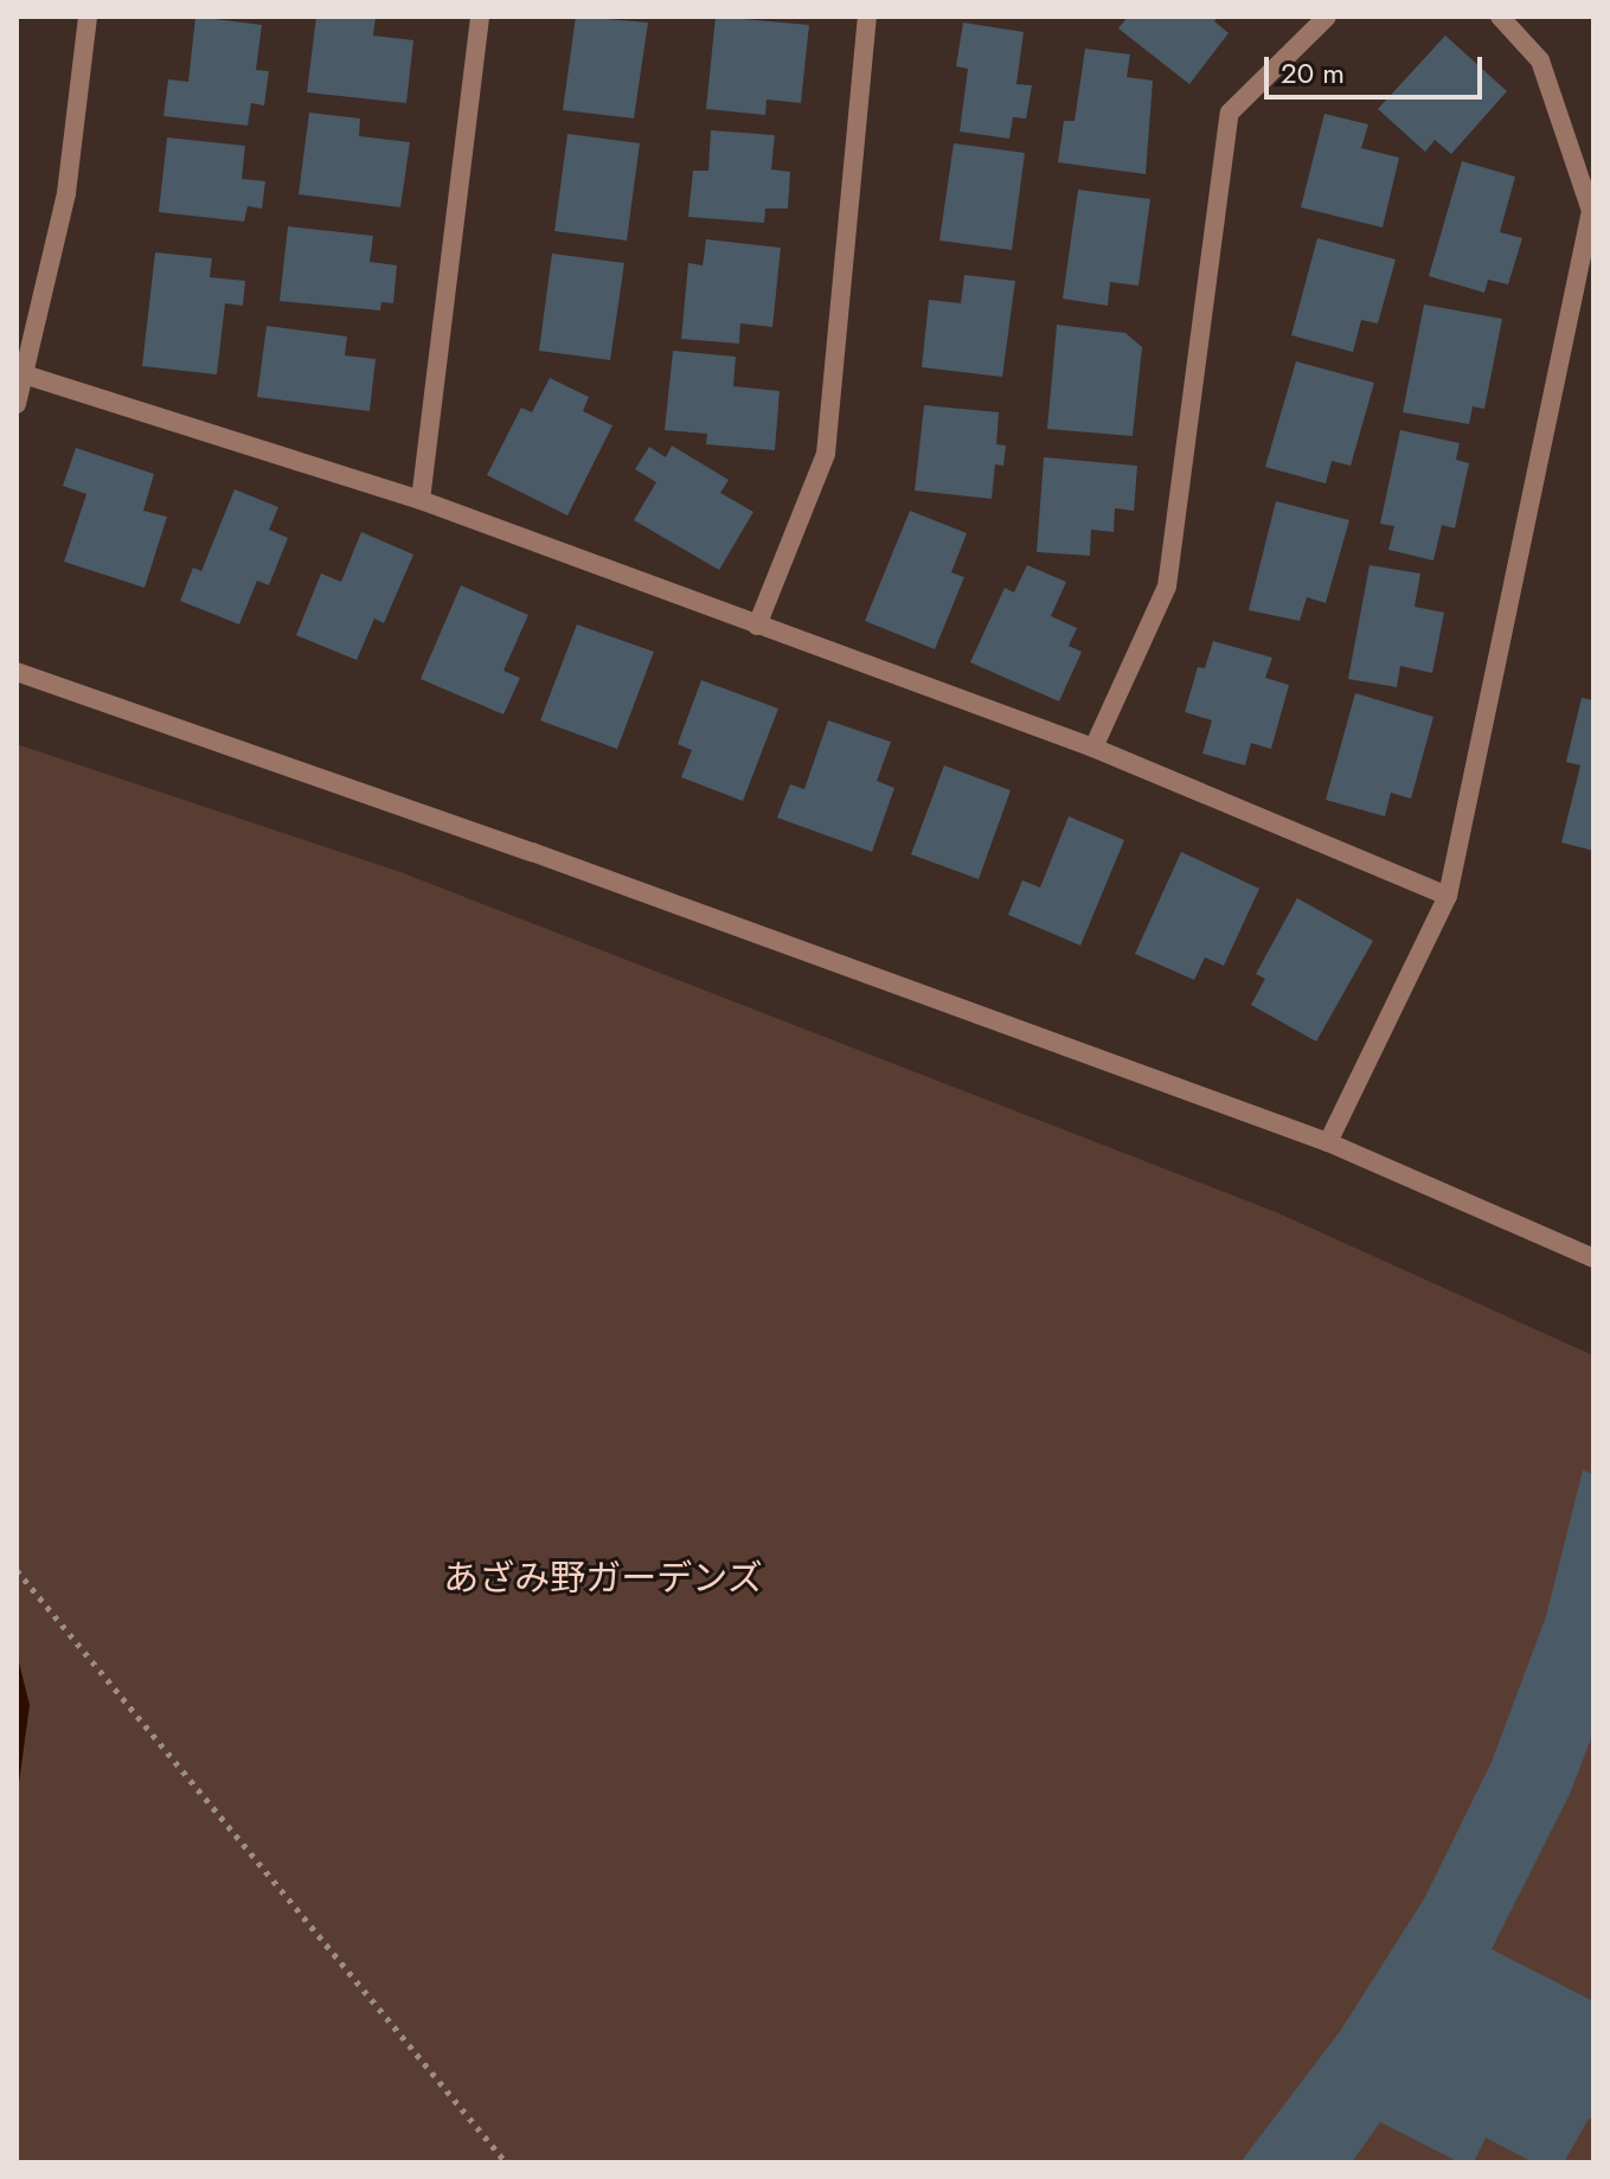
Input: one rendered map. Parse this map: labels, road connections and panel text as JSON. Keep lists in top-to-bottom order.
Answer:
{
  "parks": ["あざみ野ガーデンズ"],
  "scale_bar": "20 m"
}
